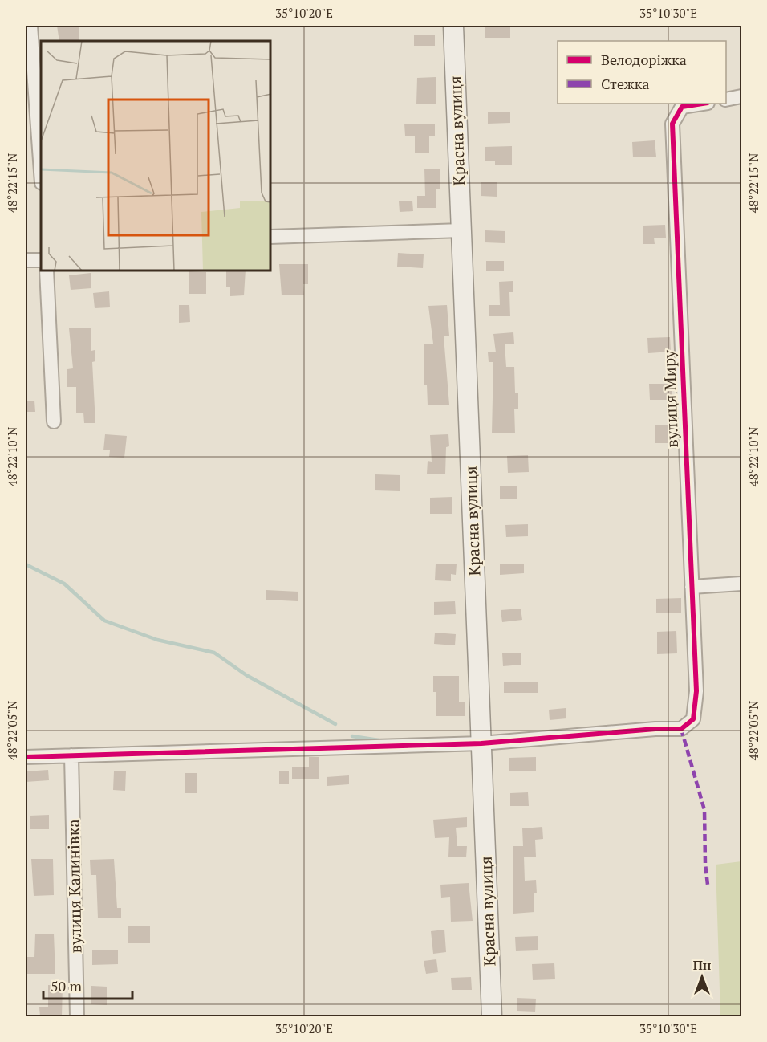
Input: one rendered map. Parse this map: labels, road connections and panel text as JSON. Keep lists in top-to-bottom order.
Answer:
{
  "streets": {
    "street": ["Красна вулиця", "вулиця Миру", "вулиця Калинівка"]
  },
  "crossings": [
    ["Красна вулиця", "вулиця Миру"]
  ],
  "legend": ["Велодоріжка", "Стежка"],
  "scale_bar": "50 m",
  "north": "top",
  "coordinates": [
    "35°10'20\"E",
    "35°10'30\"E",
    "48°22'15\"N",
    "48°22'10\"N",
    "48°22'05\"N"
  ]
}
